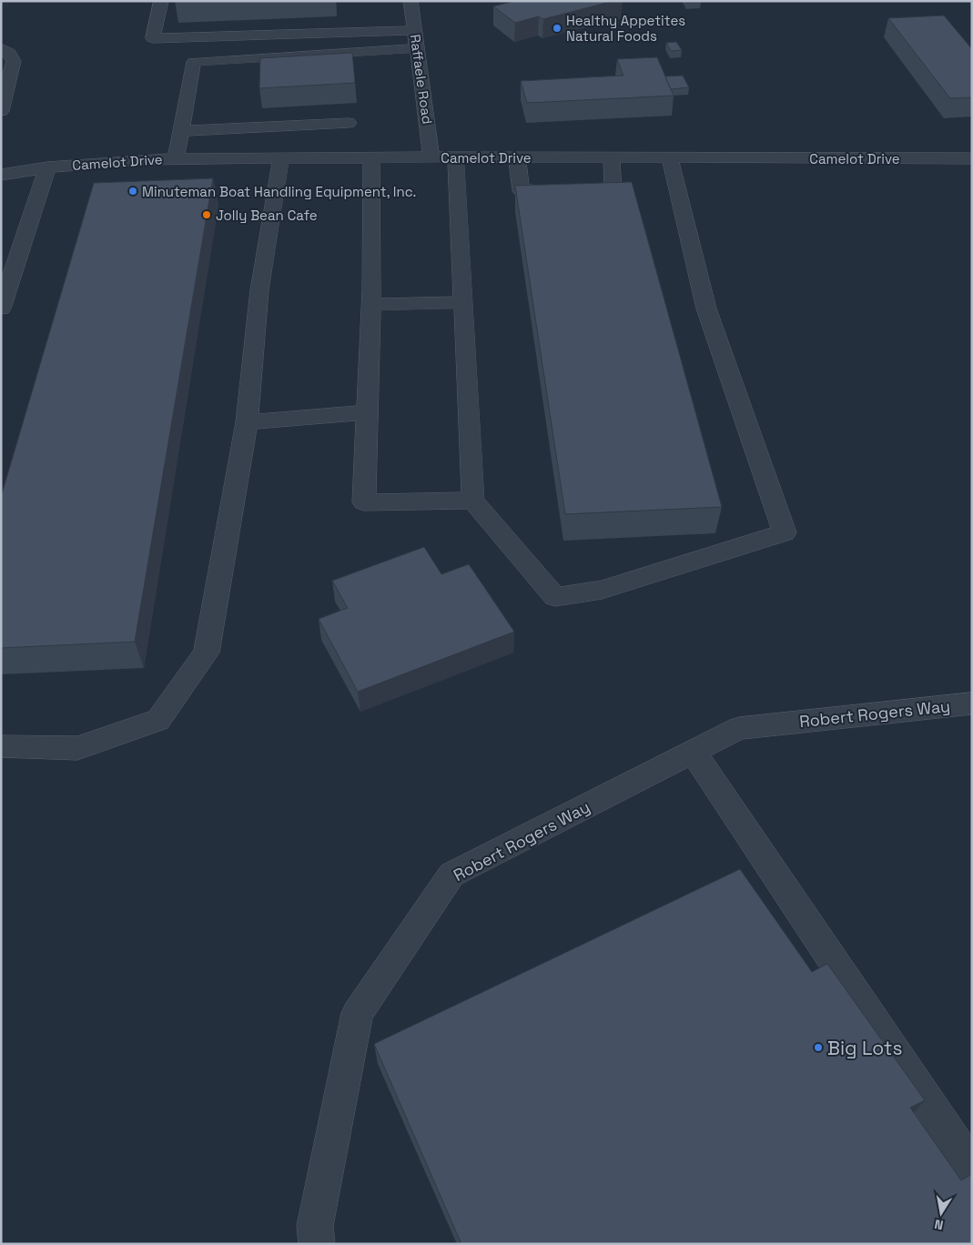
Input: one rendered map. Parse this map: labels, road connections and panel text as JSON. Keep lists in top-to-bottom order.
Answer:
{
  "streets": {
    "street": ["Raffaele Road", "Camelot Drive", "Robert Rogers Way"]
  },
  "crossings": [
    ["Raffaele Road", "Camelot Drive"]
  ],
  "places": [
    "Healthy Appetites Natural Foods",
    "Minuteman Boat Handling Equipment, Inc.",
    "Jolly Bean Cafe",
    "Big Lots"
  ],
  "north": "bottom"
}
